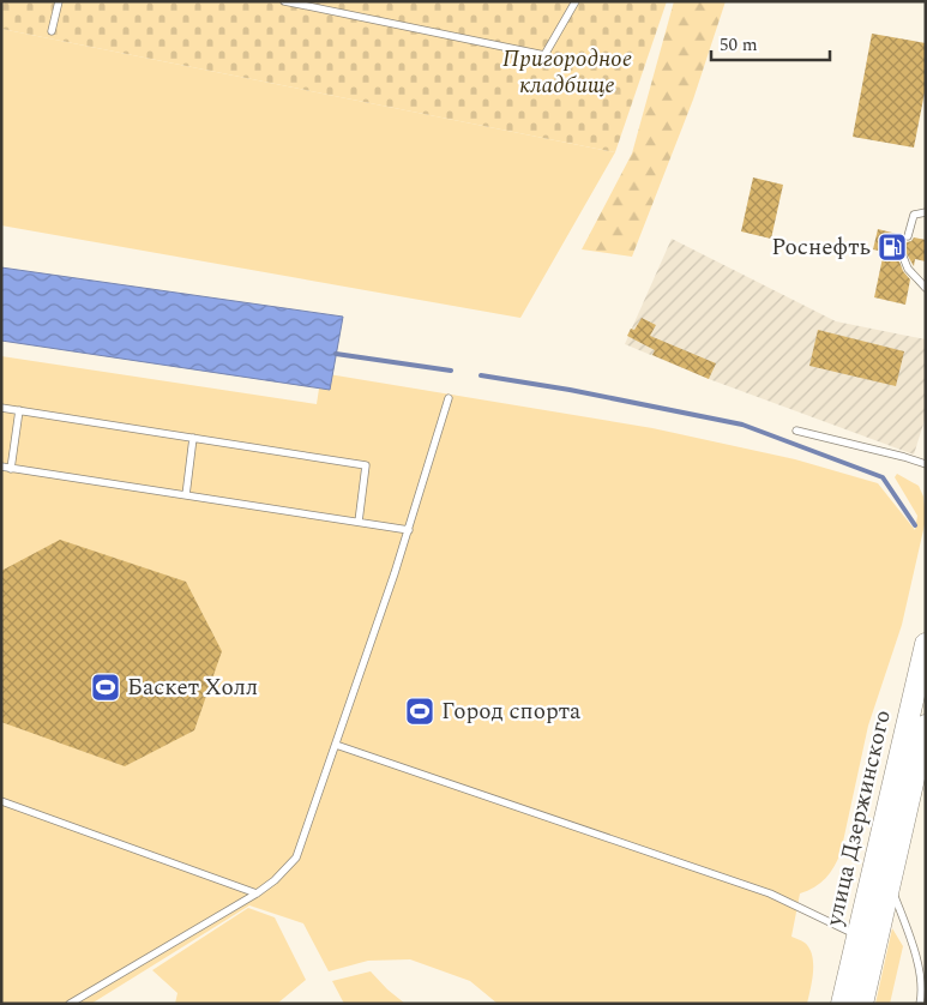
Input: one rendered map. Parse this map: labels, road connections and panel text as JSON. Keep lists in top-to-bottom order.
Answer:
{
  "streets": {
    "main road": ["улица Дзержинского"]
  },
  "parks": ["Пригородное кладбище"],
  "places": {
    "fuel station": ["Роснефть"],
    "sports": ["Баскет Холл", "Город спорта"]
  },
  "scale_bar": "50 m"
}
